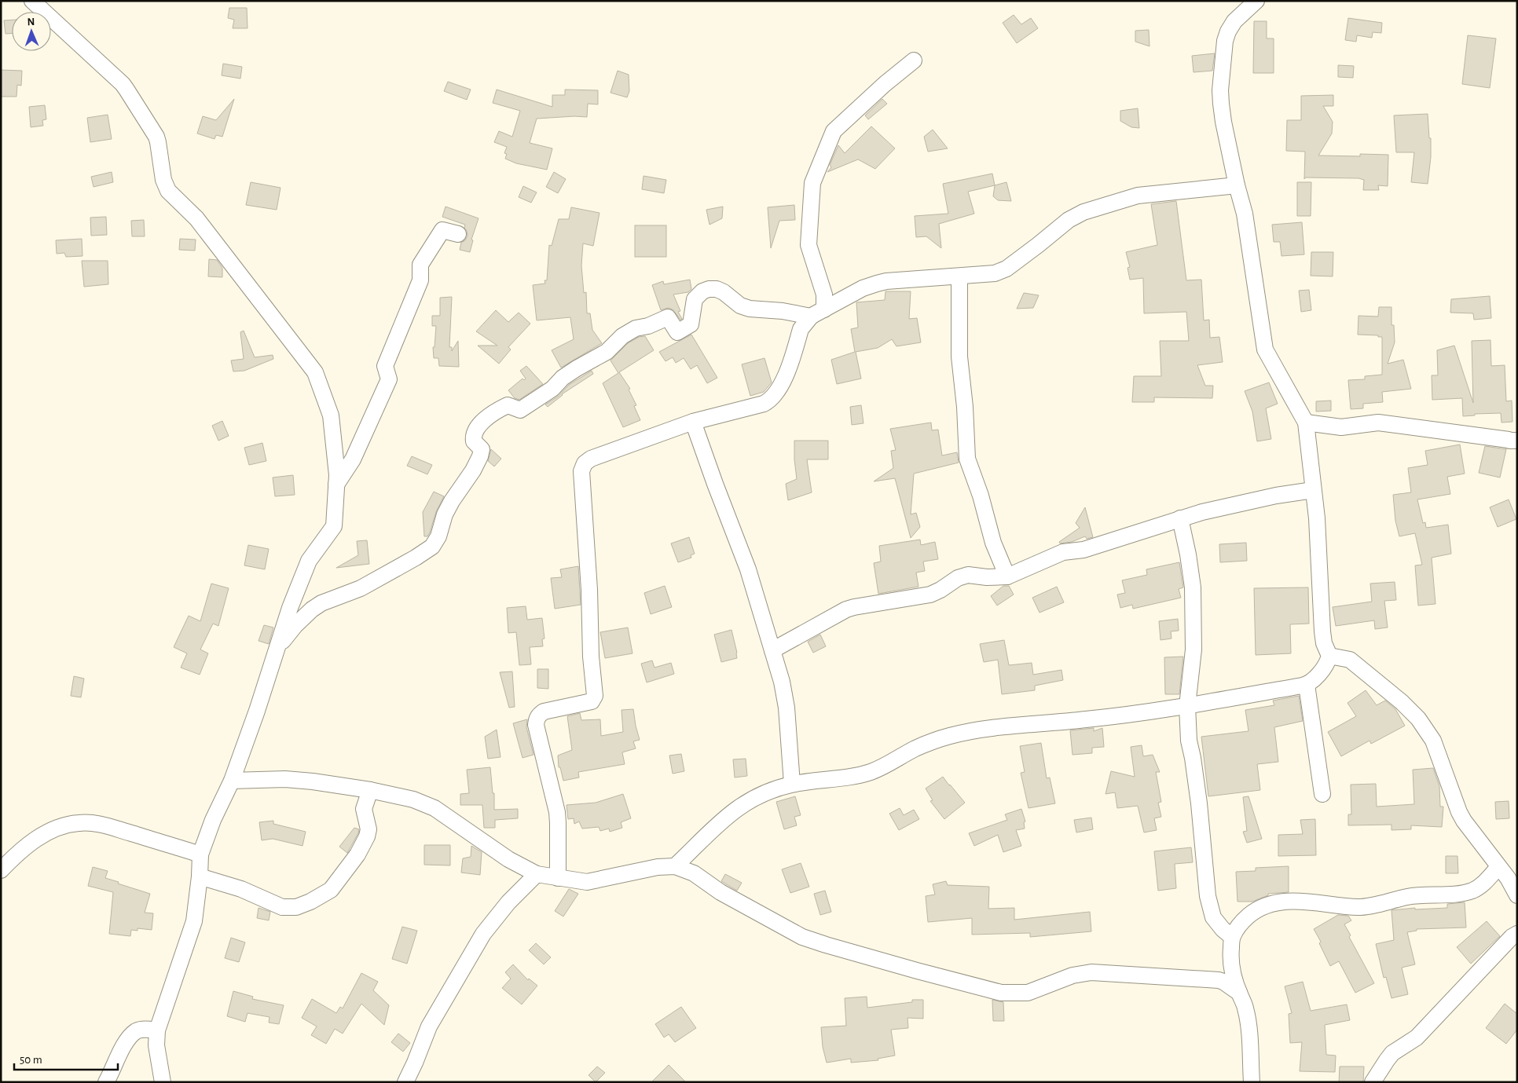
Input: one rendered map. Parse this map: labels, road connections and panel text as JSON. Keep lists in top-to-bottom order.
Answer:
{
  "scale_bar": "50 m",
  "north": "top"
}
